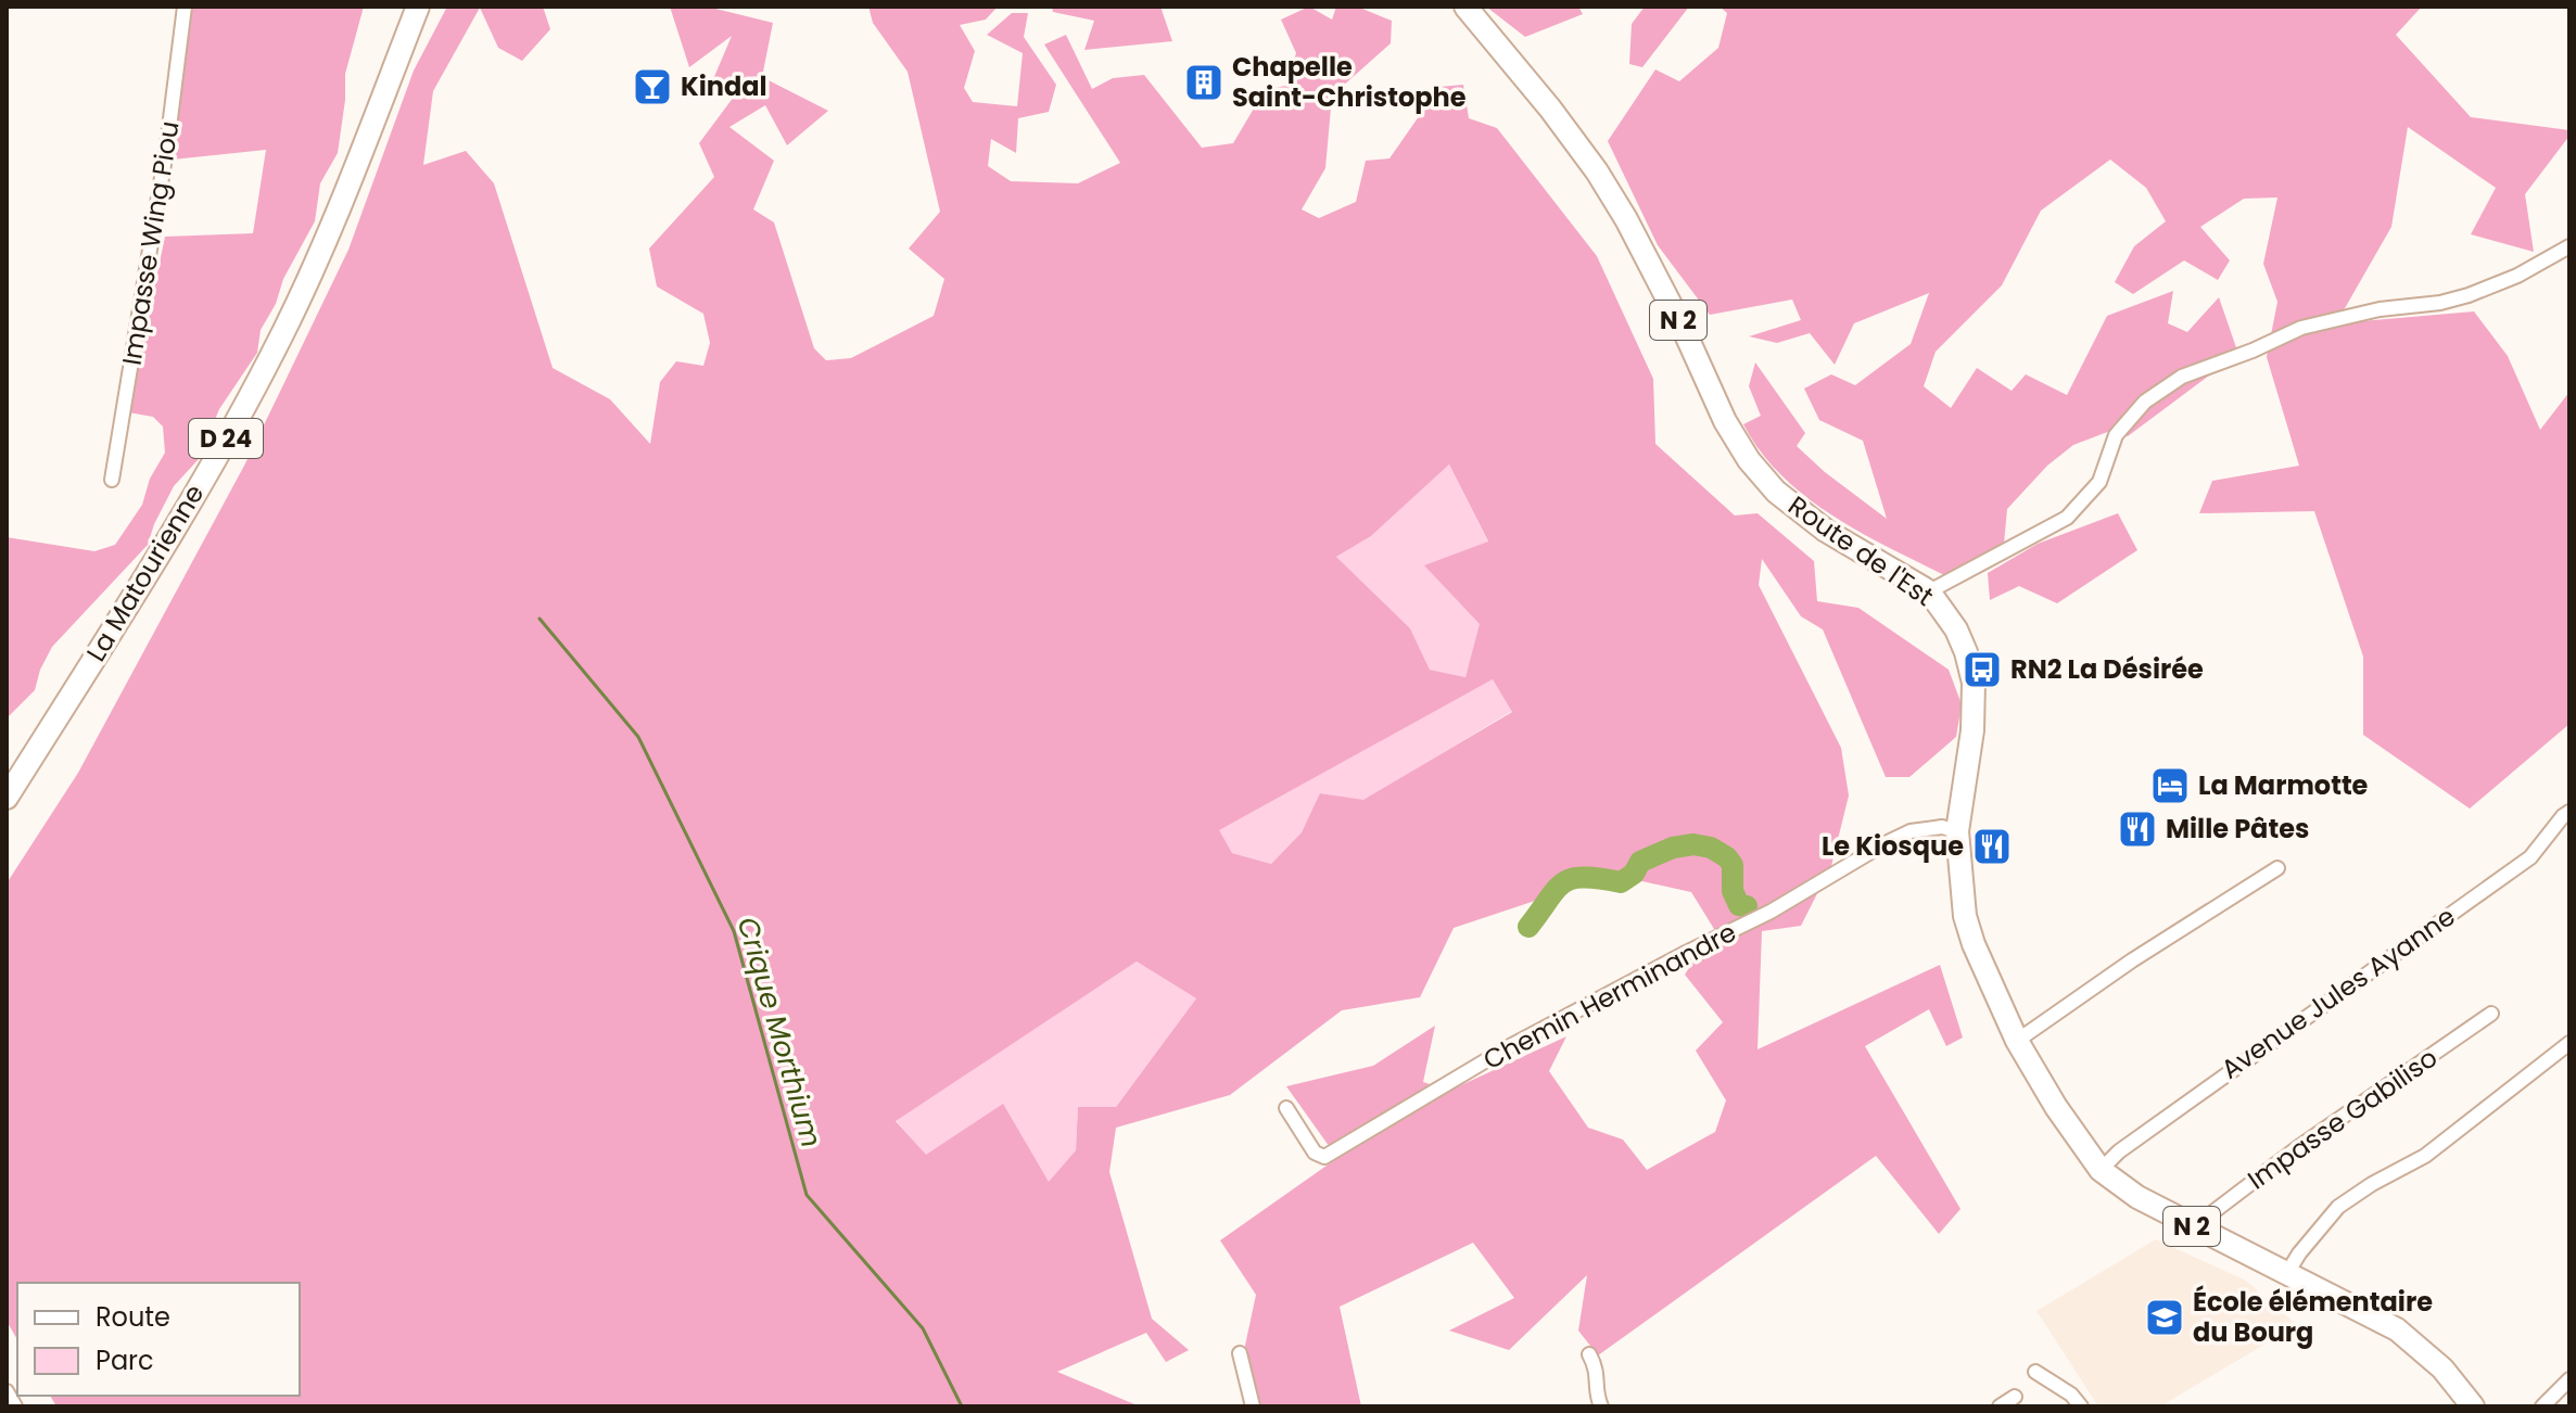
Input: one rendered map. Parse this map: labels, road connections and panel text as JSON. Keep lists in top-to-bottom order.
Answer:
{
  "streets": {
    "main road": [
      "N 2",
      "D 24",
      "Route de l'Est",
      "La Matourienne"
    ],
    "street": [
      "Impasse Wing Piou",
      "Avenue Jules Ayanne",
      "Chemin Herminandre",
      "Impasse Gabiliso"
    ]
  },
  "crossings": [
    ["Route de l'Est", "Avenue Jules Ayanne"],
    ["Route de l'Est", "Chemin Herminandre"],
    ["Route de l'Est", "Impasse Gabiliso"]
  ],
  "water": ["Crique Morthium"],
  "places": {
    "building": ["Chapelle Saint-Christophe"],
    "bar": ["Kindal"],
    "bus stop": ["RN2 La Désirée"],
    "hotel": ["La Marmotte"],
    "restaurant": ["Mille Pâtes", "Le Kiosque"],
    "school or university": ["École élémentaire du Bourg"]
  },
  "legend": ["Route", "Parc"]
}
